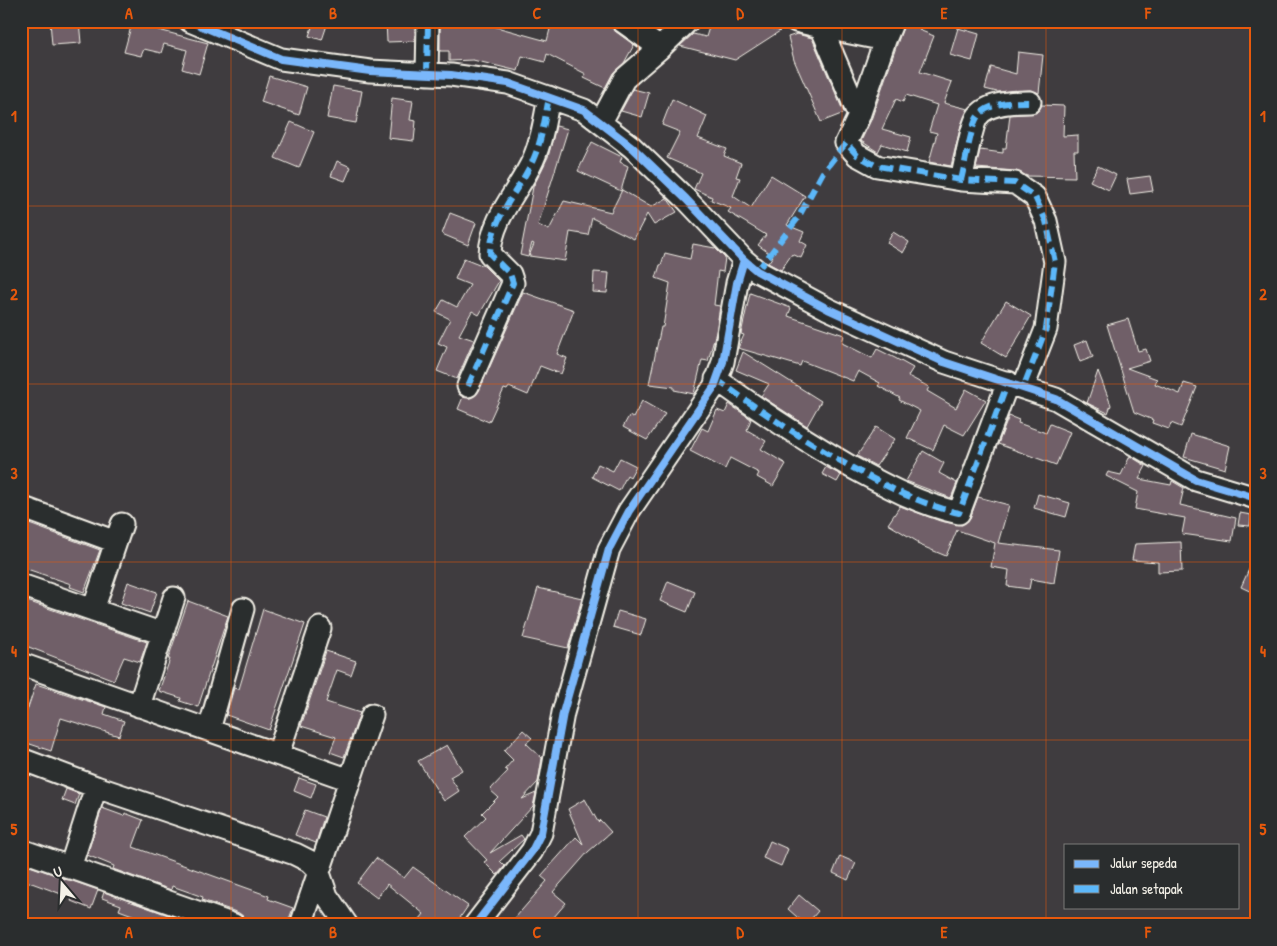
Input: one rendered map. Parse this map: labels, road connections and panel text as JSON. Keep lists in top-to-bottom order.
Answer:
{
  "legend": ["Jalur sepeda", "Jalan setapak"],
  "north": "top",
  "grid": {
    "columns": [
      "A",
      "B",
      "C",
      "D",
      "E",
      "F"
    ],
    "rows": [
      "1",
      "2",
      "3",
      "4",
      "5"
    ]
  }
}
